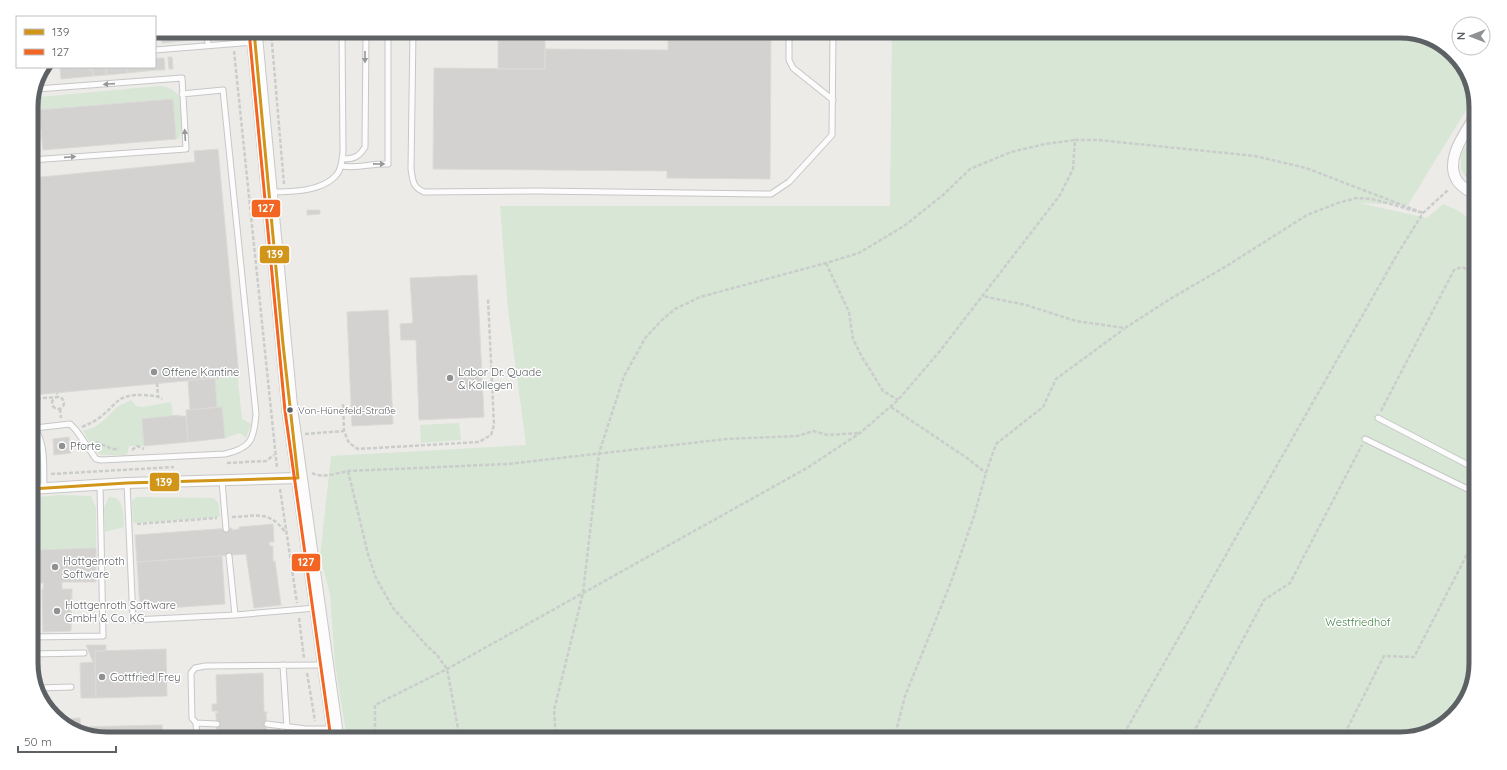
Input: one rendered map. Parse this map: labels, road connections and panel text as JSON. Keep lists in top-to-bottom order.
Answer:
{
  "parks": ["Westfriedhof"],
  "places": [
    "Offene Kantine",
    "Labor Dr. Quade & Kollegen",
    "Von-Hünefeld-Straße",
    "Pforte",
    "Hottgenroth Software",
    "Hottgenroth Software GmbH & Co. KG",
    "Gottfried Frey"
  ],
  "lines": ["transit line 139", "transit line 127"],
  "legend": ["139", "127"],
  "scale_bar": "50 m",
  "north": "left"
}
